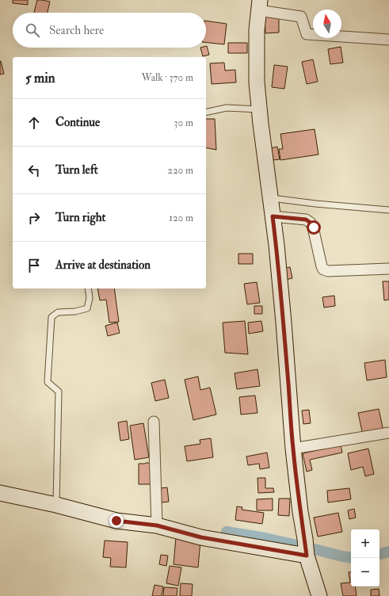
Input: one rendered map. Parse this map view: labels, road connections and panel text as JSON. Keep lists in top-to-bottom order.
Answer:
{
  "north": "top",
  "page": {
    "search": "Search here",
    "heading": ["5 min", "Walk · 370 m"],
    "list": [
      ["Continue", "30 m"],
      ["Turn left", "220 m"],
      ["Turn right", "120 m"],
      "Arrive at destination"
    ],
    "map_buttons": ["+", "−"]
  }
}
